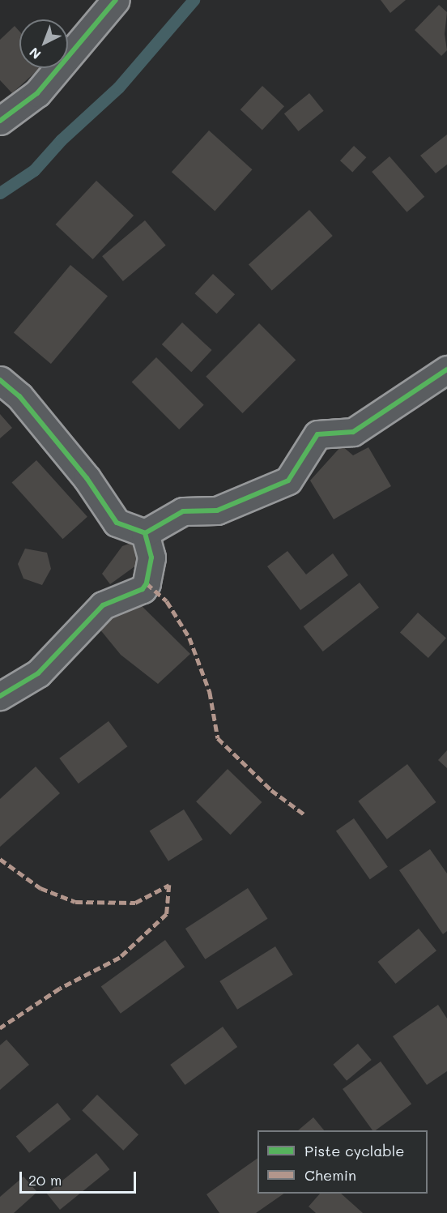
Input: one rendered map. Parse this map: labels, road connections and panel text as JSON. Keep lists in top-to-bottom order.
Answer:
{
  "legend": ["Piste cyclable", "Chemin"],
  "scale_bar": "20 m",
  "north": "bottom left"
}
